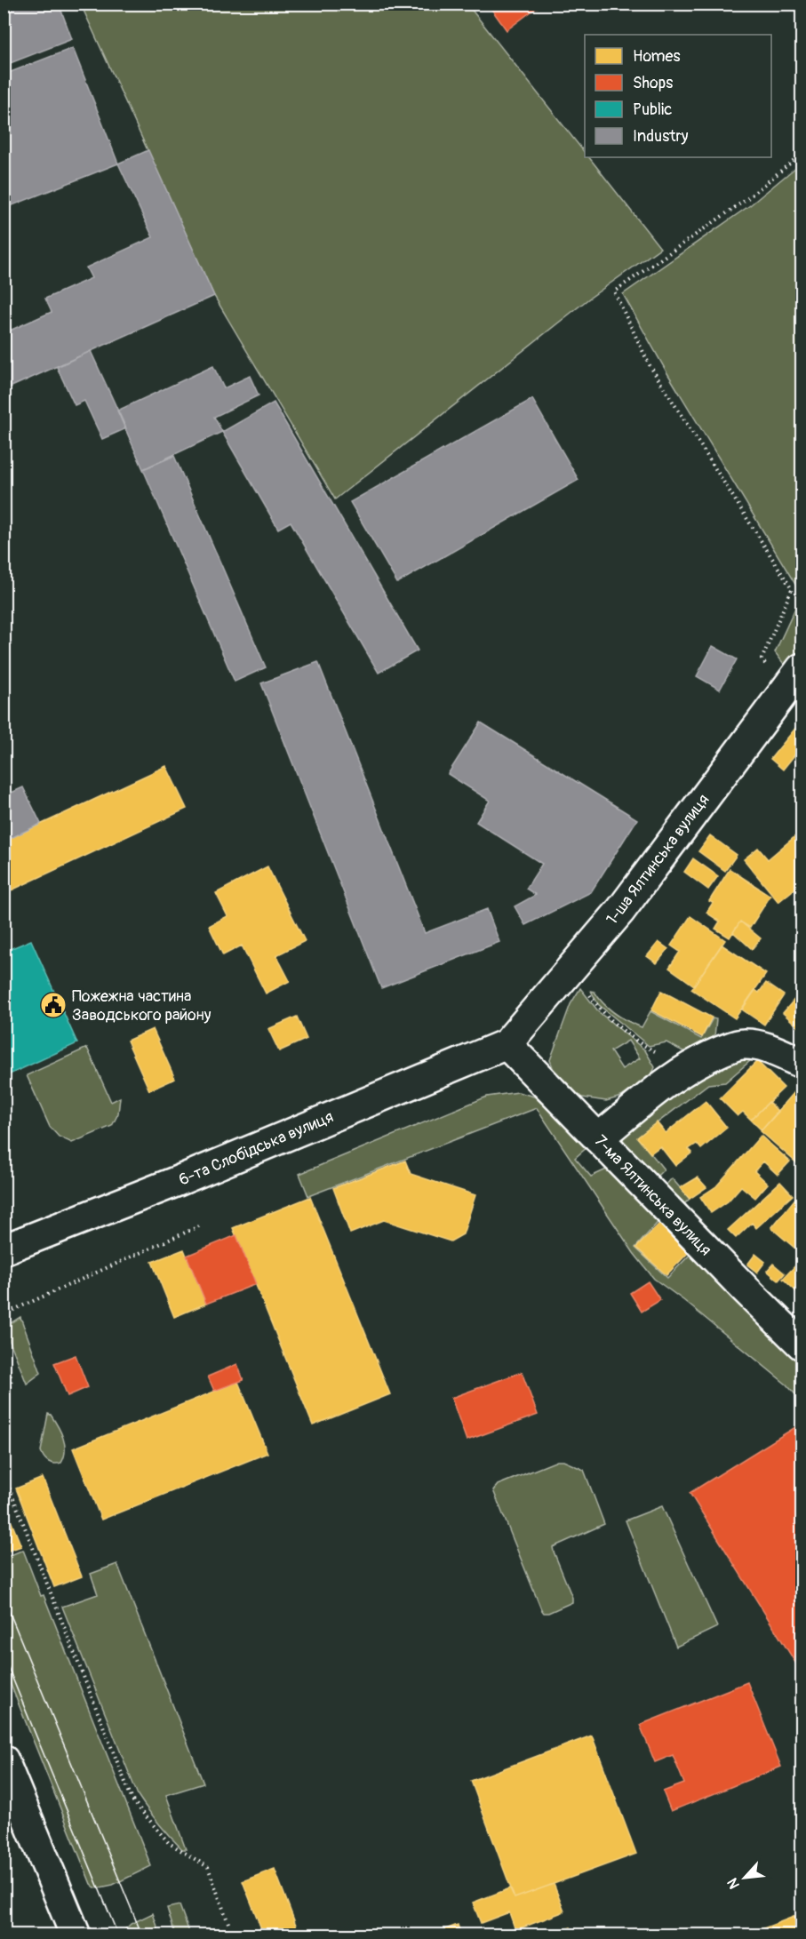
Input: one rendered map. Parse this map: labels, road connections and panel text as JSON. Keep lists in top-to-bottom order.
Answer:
{
  "streets": {
    "street": ["1-ша Ялтинська вулиця", "6-та Слобідська вулиця", "7-ма Ялтинська вулиця"]
  },
  "crossings": [
    ["1-ша Ялтинська вулиця", "6-та Слобідська вулиця"],
    ["1-ша Ялтинська вулиця", "7-ма Ялтинська вулиця"],
    ["6-та Слобідська вулиця", "7-ма Ялтинська вулиця"]
  ],
  "places": {
    "public building": ["Пожежна частина Заводського району"]
  },
  "legend": [
    "Homes",
    "Shops",
    "Public",
    "Industry"
  ],
  "north": "bottom left"
}
